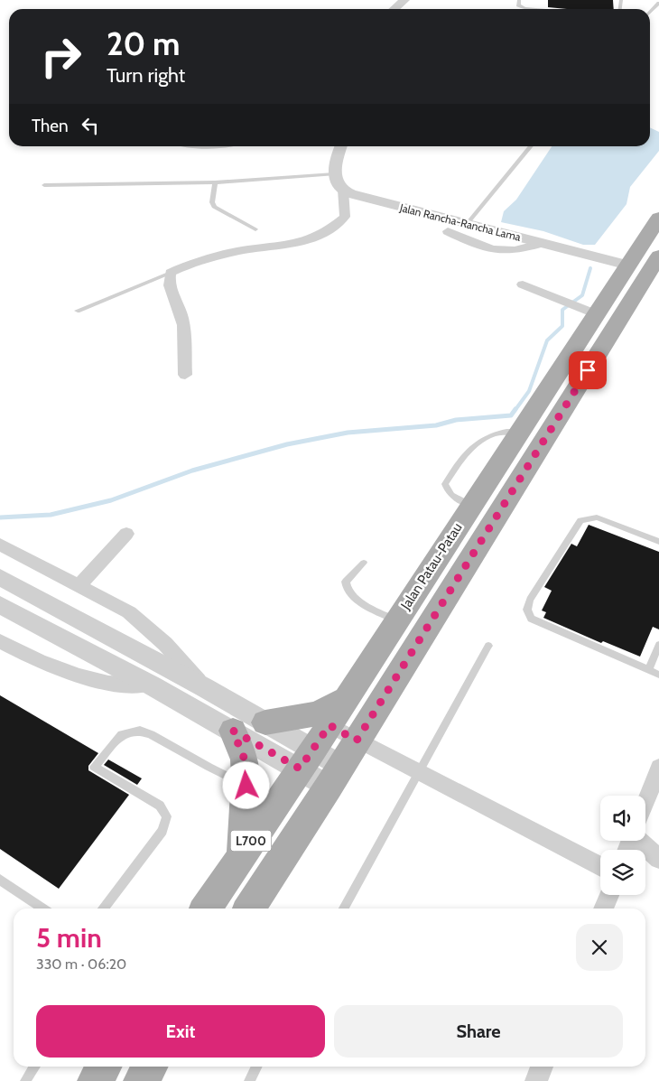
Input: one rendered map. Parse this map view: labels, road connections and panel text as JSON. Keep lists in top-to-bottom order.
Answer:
{
  "streets": {
    "main road": ["Jalan Patau-Patau", "L700"],
    "street": ["Jalan Rancha-Rancha Lama"]
  },
  "crossings": [
    ["Jalan Rancha-Rancha Lama", "Jalan Patau-Patau"]
  ],
  "page": {
    "turn": ["20 m", "Turn right"],
    "then": "Then",
    "heading": ["5 min", "330 m · 06:20"],
    "buttons": ["Exit", "Share"]
  }
}
